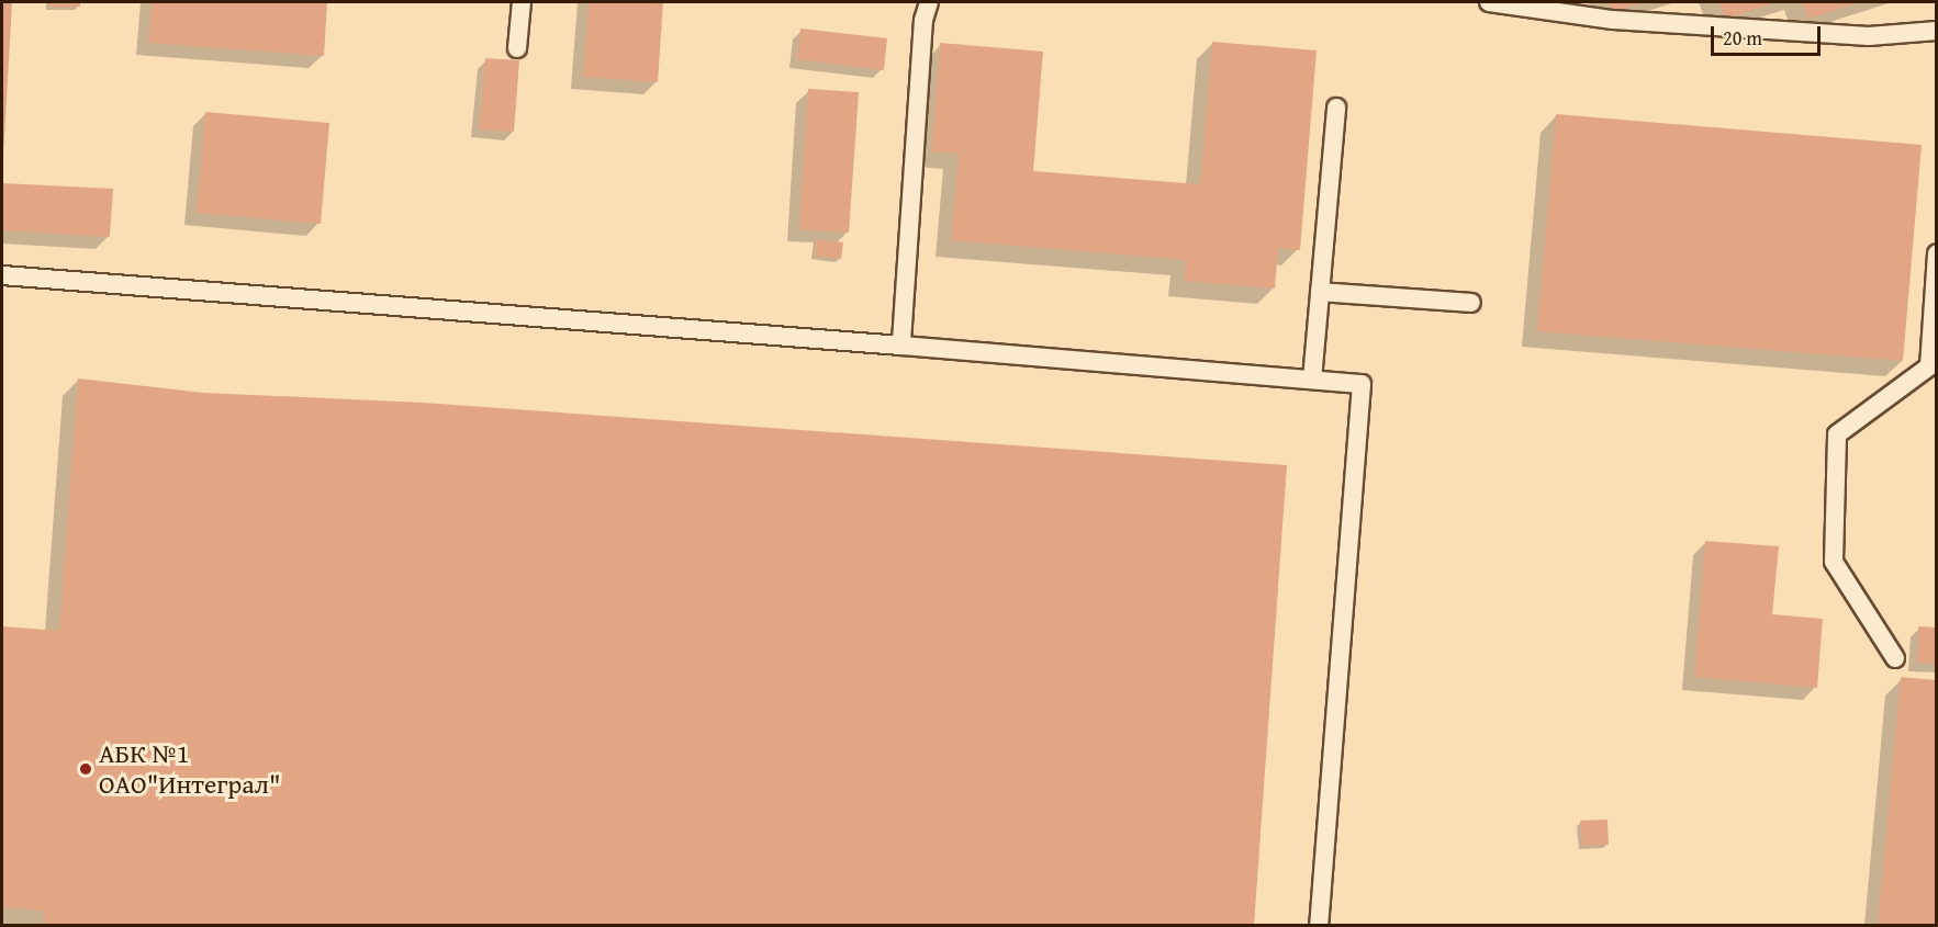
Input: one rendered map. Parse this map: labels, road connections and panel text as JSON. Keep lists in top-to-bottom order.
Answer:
{
  "places": ["АБК №1 ОАО\"Интеграл\""],
  "scale_bar": "20 m"
}
